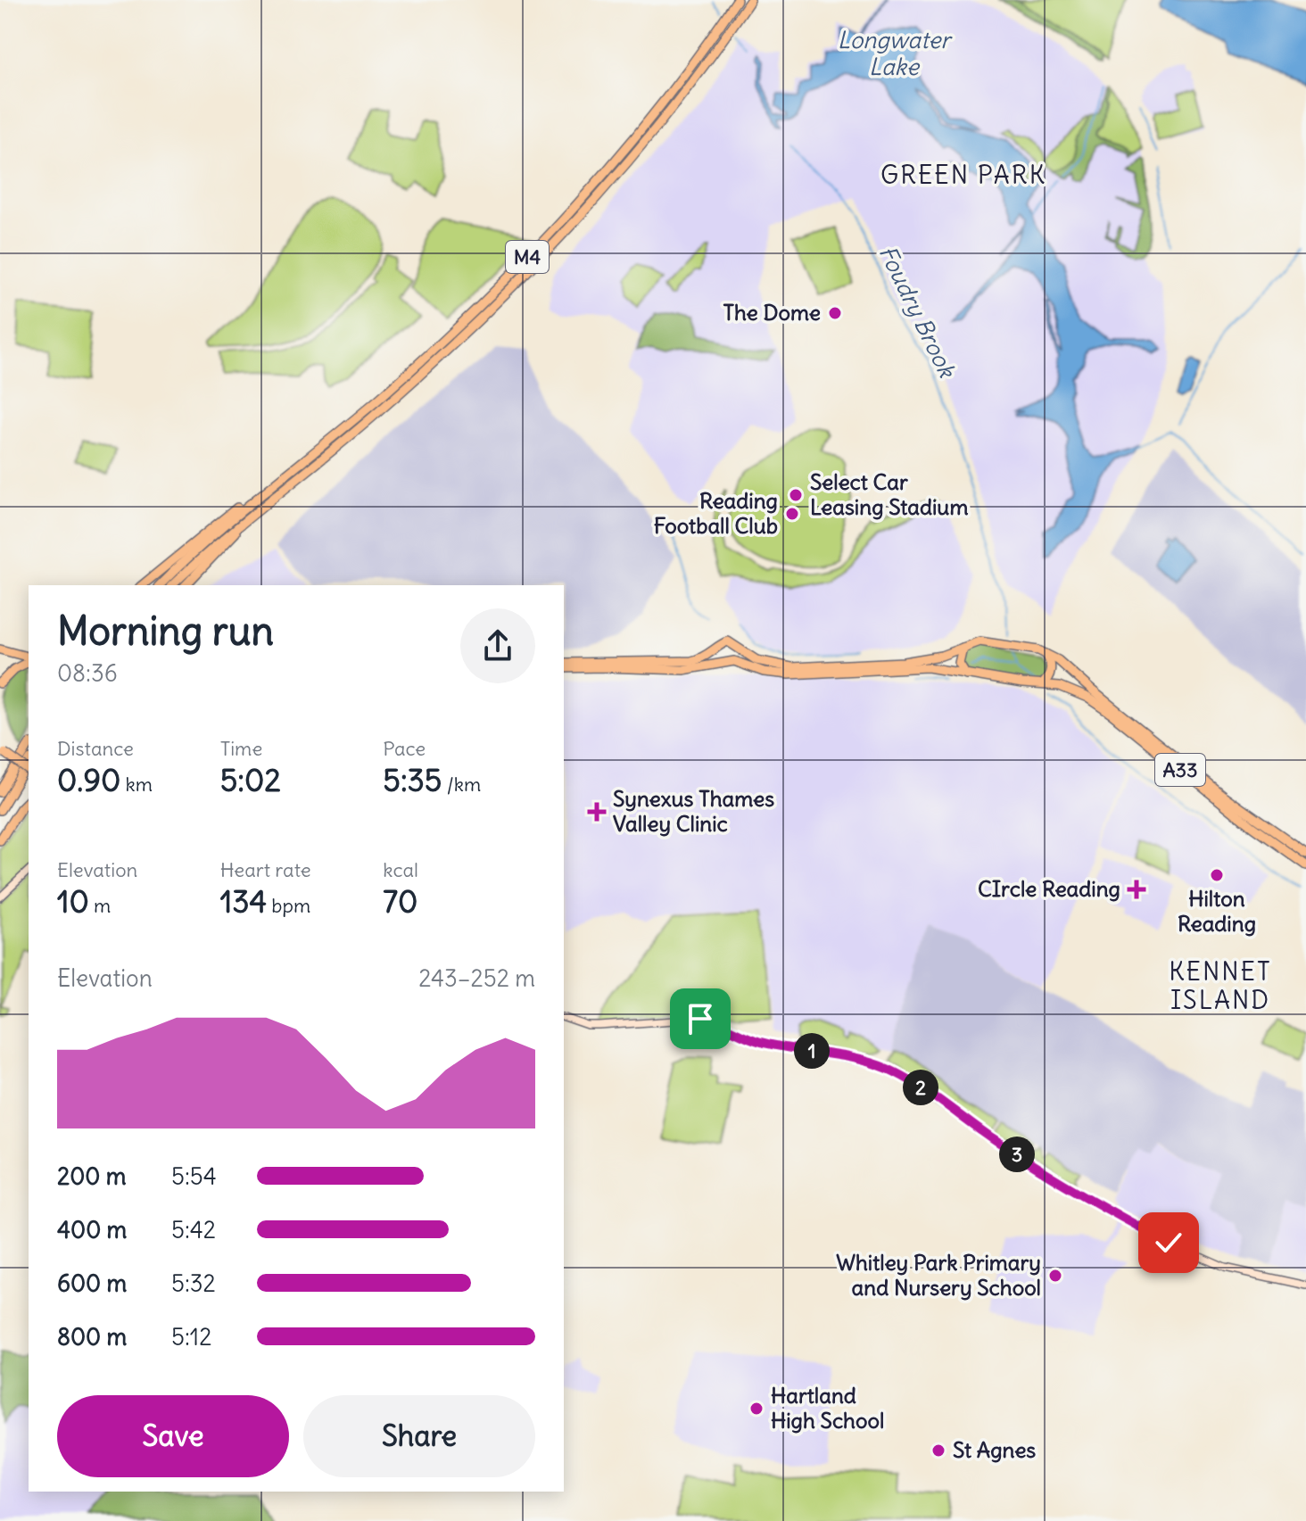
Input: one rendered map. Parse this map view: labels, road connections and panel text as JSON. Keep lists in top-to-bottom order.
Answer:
{
  "streets": {
    "highway": ["M4", "A33"]
  },
  "districts": ["GREEN PARK", "KENNET ISLAND"],
  "water": ["Longwater Lake", "Foudry Brook"],
  "places": {
    "other": [
      "The Dome",
      "Select Car Leasing Stadium",
      "Reading Football Club",
      "Hilton Reading",
      "Whitley Park Primary and Nursery School",
      "Hartland High School",
      "St Agnes"
    ],
    "health": ["Synexus Thames Valley Clinic", "CIrcle Reading"]
  },
  "page": {
    "heading": ["Morning run", "08:36"],
    "stats": [
      ["Distance", "0.90 km"],
      ["Time", "5:02"],
      ["Pace", "5:35 /km"],
      ["Elevation", "10 m"],
      ["Heart rate", "134 bpm"],
      ["kcal", "70"]
    ],
    "chart": ["Elevation", "243–252 m"],
    "pins": ["1", "2", "3"],
    "list": [
      {
        "name": "200 m",
        "note": "5:54"
      },
      {
        "name": "400 m",
        "note": "5:42"
      },
      {
        "name": "600 m",
        "note": "5:32"
      },
      {
        "name": "800 m",
        "note": "5:12"
      }
    ],
    "buttons": ["Save", "Share"]
  }
}
